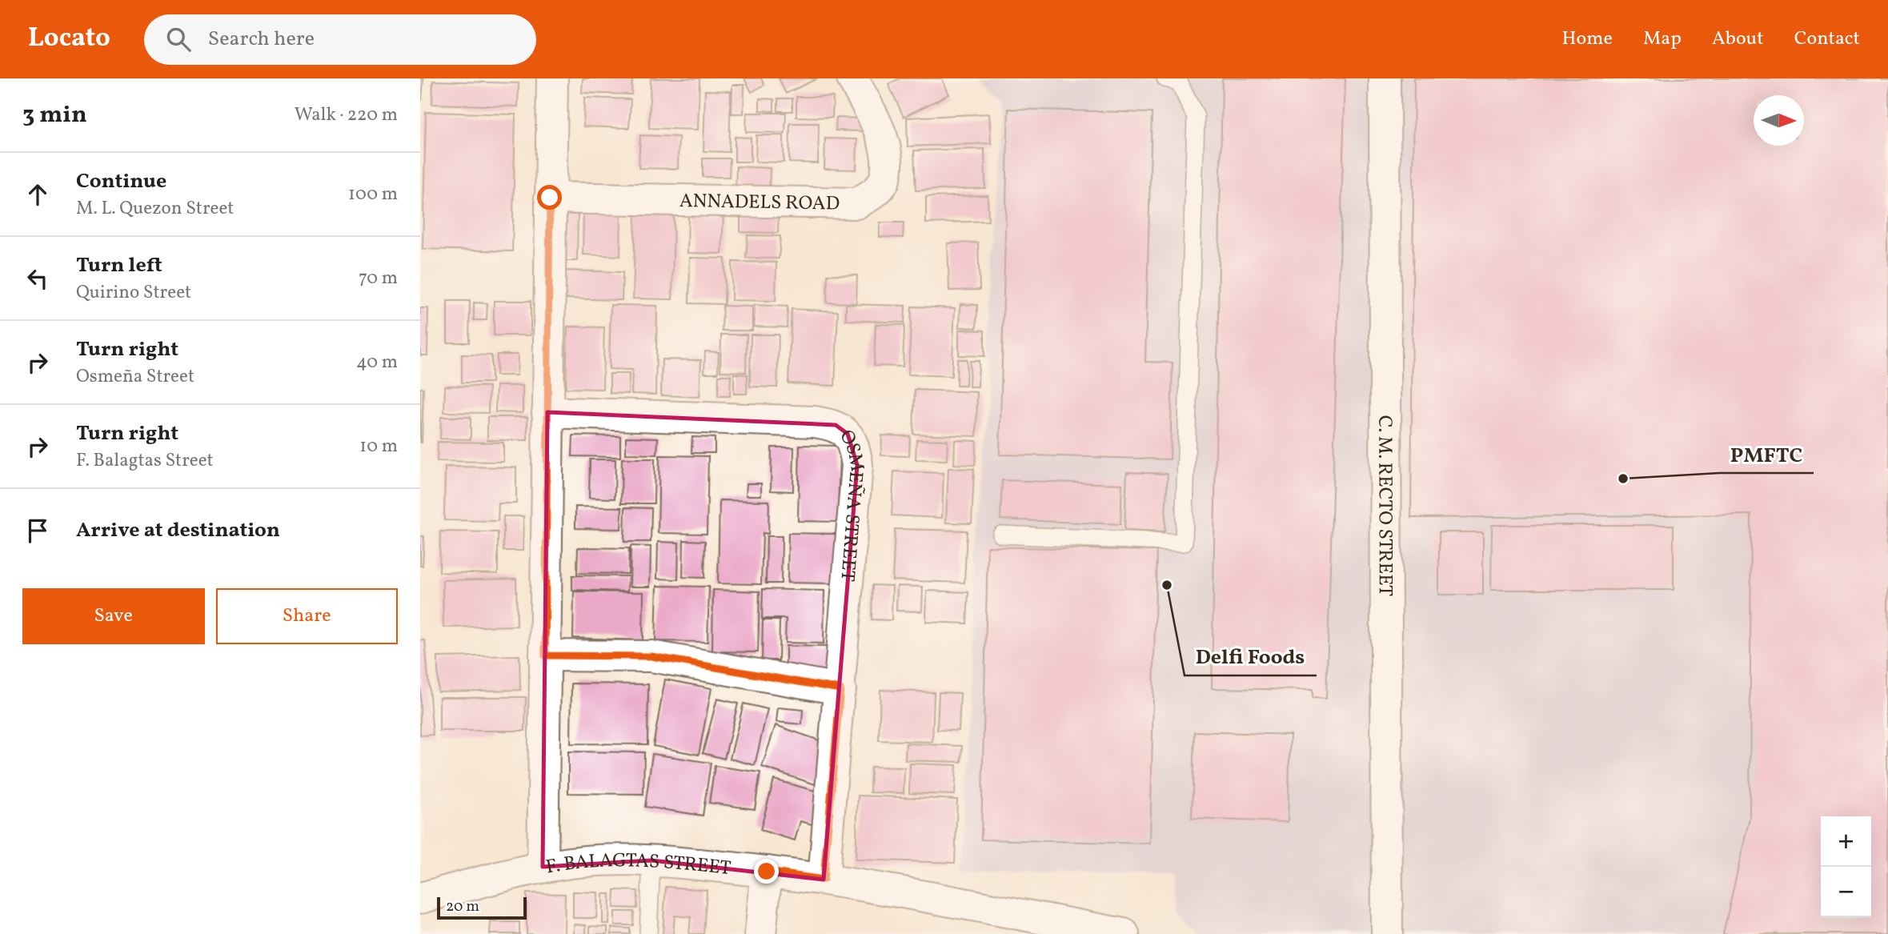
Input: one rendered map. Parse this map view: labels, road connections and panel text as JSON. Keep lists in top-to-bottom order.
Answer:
{
  "streets": {
    "street": [
      "ANNADELS ROAD",
      "C. M. RECTO STREET",
      "OSMEÑA STREET",
      "F. BALAGTAS STREET"
    ]
  },
  "crossings": [
    ["OSMEÑA STREET", "F. BALAGTAS STREET"]
  ],
  "places": ["PMFTC", "Delfi Foods"],
  "scale_bar": "20 m",
  "north": "right",
  "page": {
    "header": "Locato",
    "search": "Search here",
    "nav": [
      "Home",
      "Map",
      "About",
      "Contact"
    ],
    "heading": ["3 min", "Walk · 220 m"],
    "list": [
      ["Continue", "M. L. Quezon Street", "100 m"],
      ["Turn left", "Quirino Street", "70 m"],
      ["Turn right", "Osmeña Street", "40 m"],
      ["Turn right", "F. Balagtas Street", "10 m"],
      "Arrive at destination"
    ],
    "buttons": ["Save", "Share"],
    "map_buttons": ["+", "−"],
    "scale": "20 m"
  }
}
